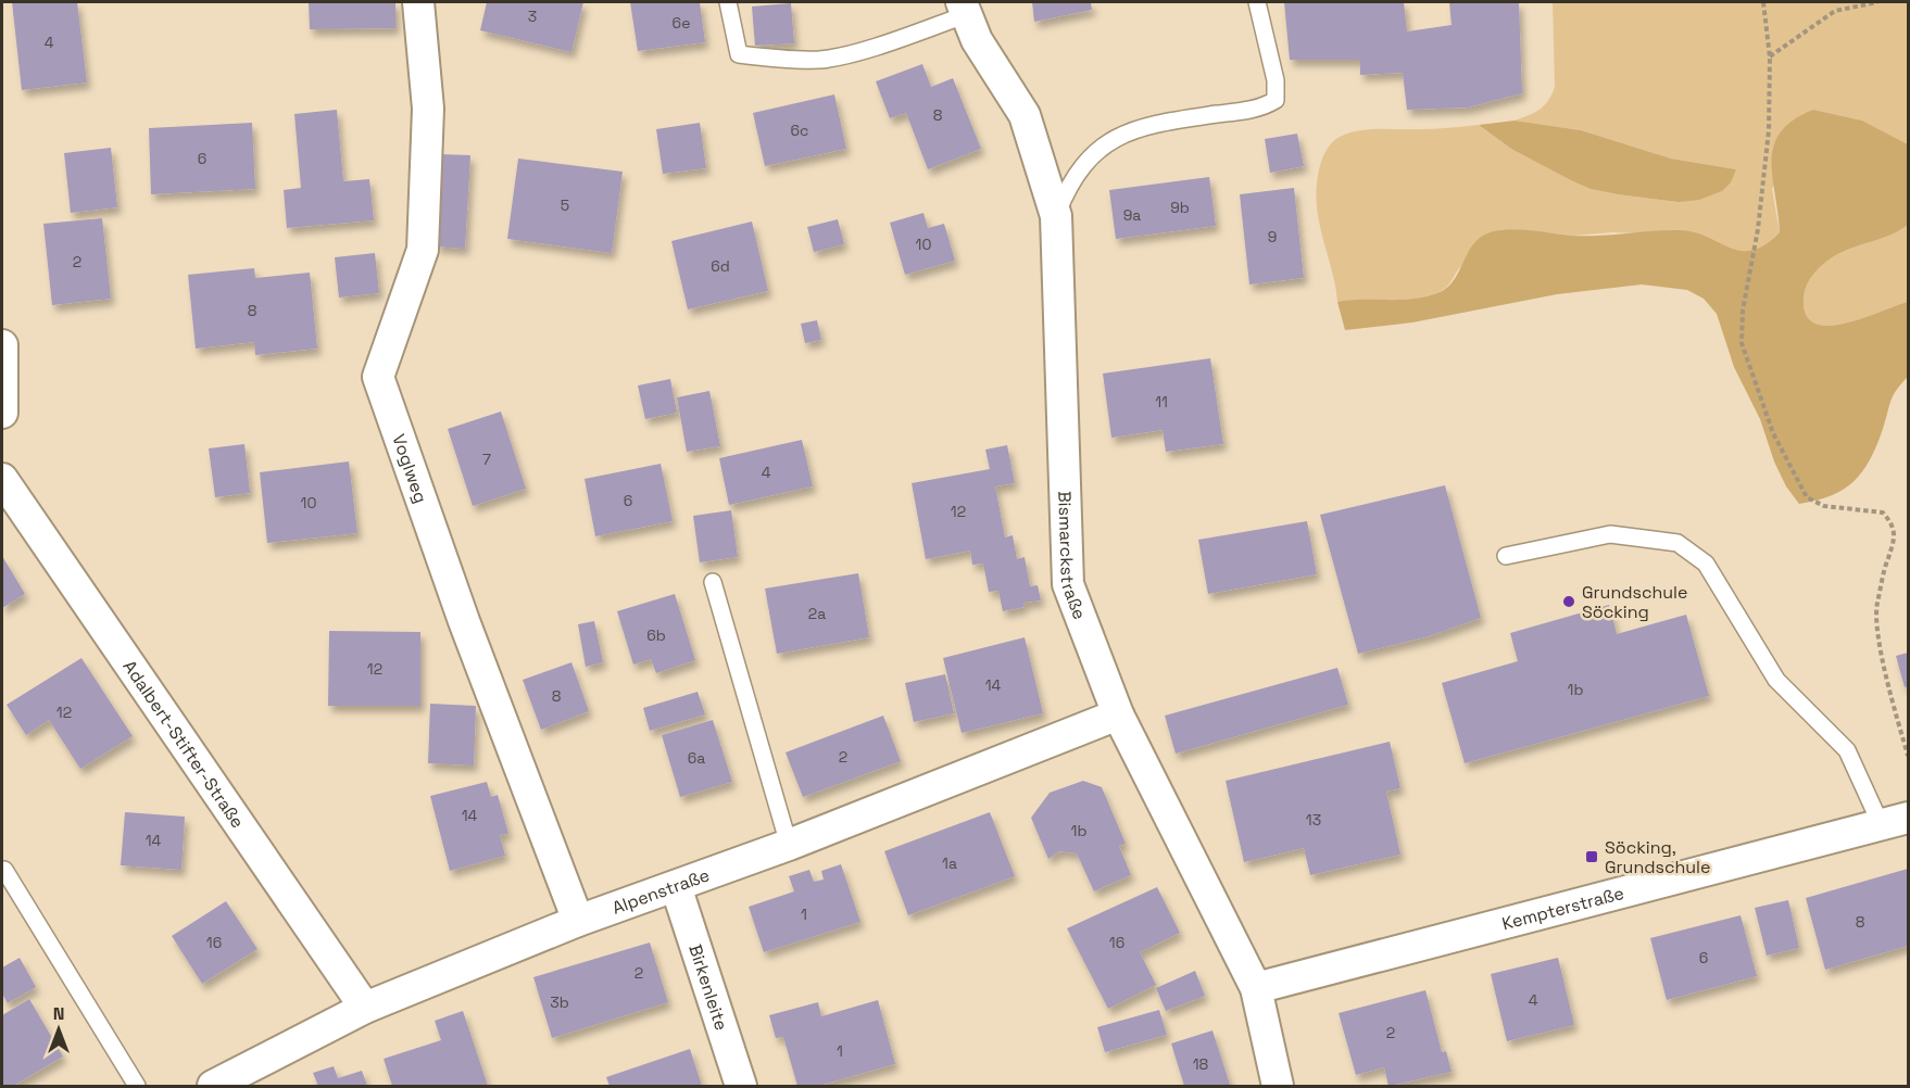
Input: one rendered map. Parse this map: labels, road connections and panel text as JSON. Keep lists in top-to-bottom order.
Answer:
{
  "streets": {
    "street": [
      "Voglweg",
      "Bismarckstraße",
      "Adalbert-Stifter-Straße",
      "Alpenstraße",
      "Kempterstraße",
      "Birkenleite"
    ]
  },
  "crossings": [
    ["Voglweg", "Alpenstraße"],
    ["Bismarckstraße", "Alpenstraße"],
    ["Bismarckstraße", "Kempterstraße"],
    ["Adalbert-Stifter-Straße", "Alpenstraße"],
    ["Alpenstraße", "Birkenleite"]
  ],
  "places": {
    "other": ["Grundschule Söcking"],
    "transit": ["Söcking, Grundschule"]
  },
  "house_numbers": [
    "3",
    "6e",
    "4",
    "8",
    "6c",
    "6",
    "5",
    "9b",
    "9a",
    "9",
    "10",
    "2",
    "6d",
    "8",
    "11",
    "7",
    "4",
    "6",
    "10",
    "12",
    "2a",
    "6b",
    "12",
    "14",
    "1b",
    "8",
    "12",
    "2",
    "6a",
    "14",
    "13",
    "1b",
    "14",
    "1a",
    "1",
    "8",
    "16",
    "16",
    "6",
    "2",
    "4",
    "3b",
    "2",
    "1",
    "18"
  ],
  "north": "top"
}
